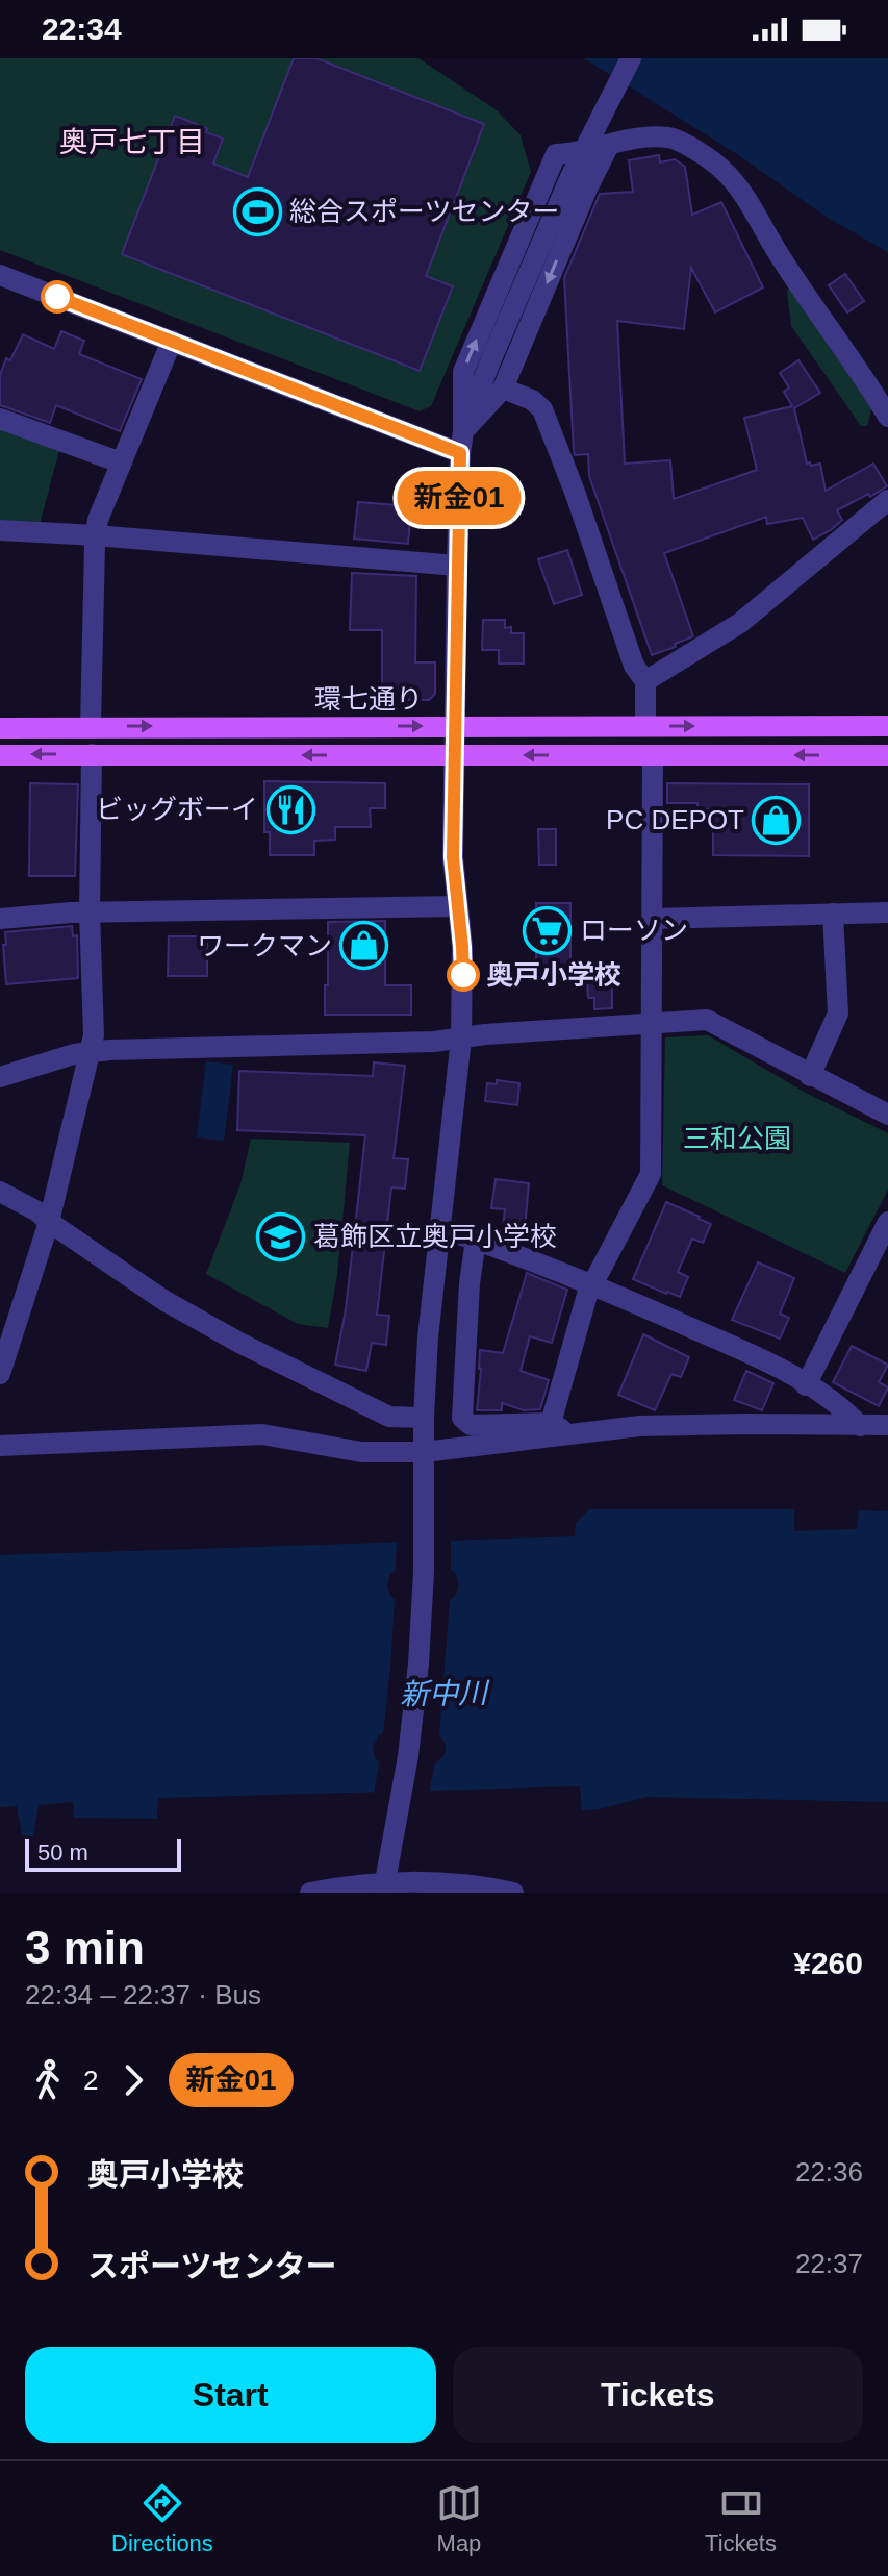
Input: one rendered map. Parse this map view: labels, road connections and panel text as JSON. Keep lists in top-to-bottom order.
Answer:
{
  "streets": {
    "main road": ["環七通り"]
  },
  "districts": ["奥戸七丁目"],
  "water": ["新中川"],
  "parks": ["三和公園"],
  "places": {
    "sports": ["総合スポーツセンター"],
    "restaurant": ["ビッグボーイ"],
    "shop": ["PC DEPOT", "ワークマン"],
    "supermarket": ["ローソン"],
    "other": ["奥戸小学校"],
    "school or university": ["葛飾区立奥戸小学校"]
  },
  "lines": ["bus line 新金01"],
  "scale_bar": "50 m",
  "page": {
    "status": "22:34",
    "on_map": "新金01",
    "scale": "50 m",
    "heading": ["3 min", "22:34 – 22:37 · Bus", "¥260"],
    "legs": ["2", "新金01"],
    "list": [
      {
        "name": "奥戸小学校",
        "value": "22:36"
      },
      {
        "name": "スポーツセンター",
        "value": "22:37"
      }
    ],
    "buttons": ["Start", "Tickets"],
    "tabs": ["Directions", "Map", "Tickets"]
  }
}
